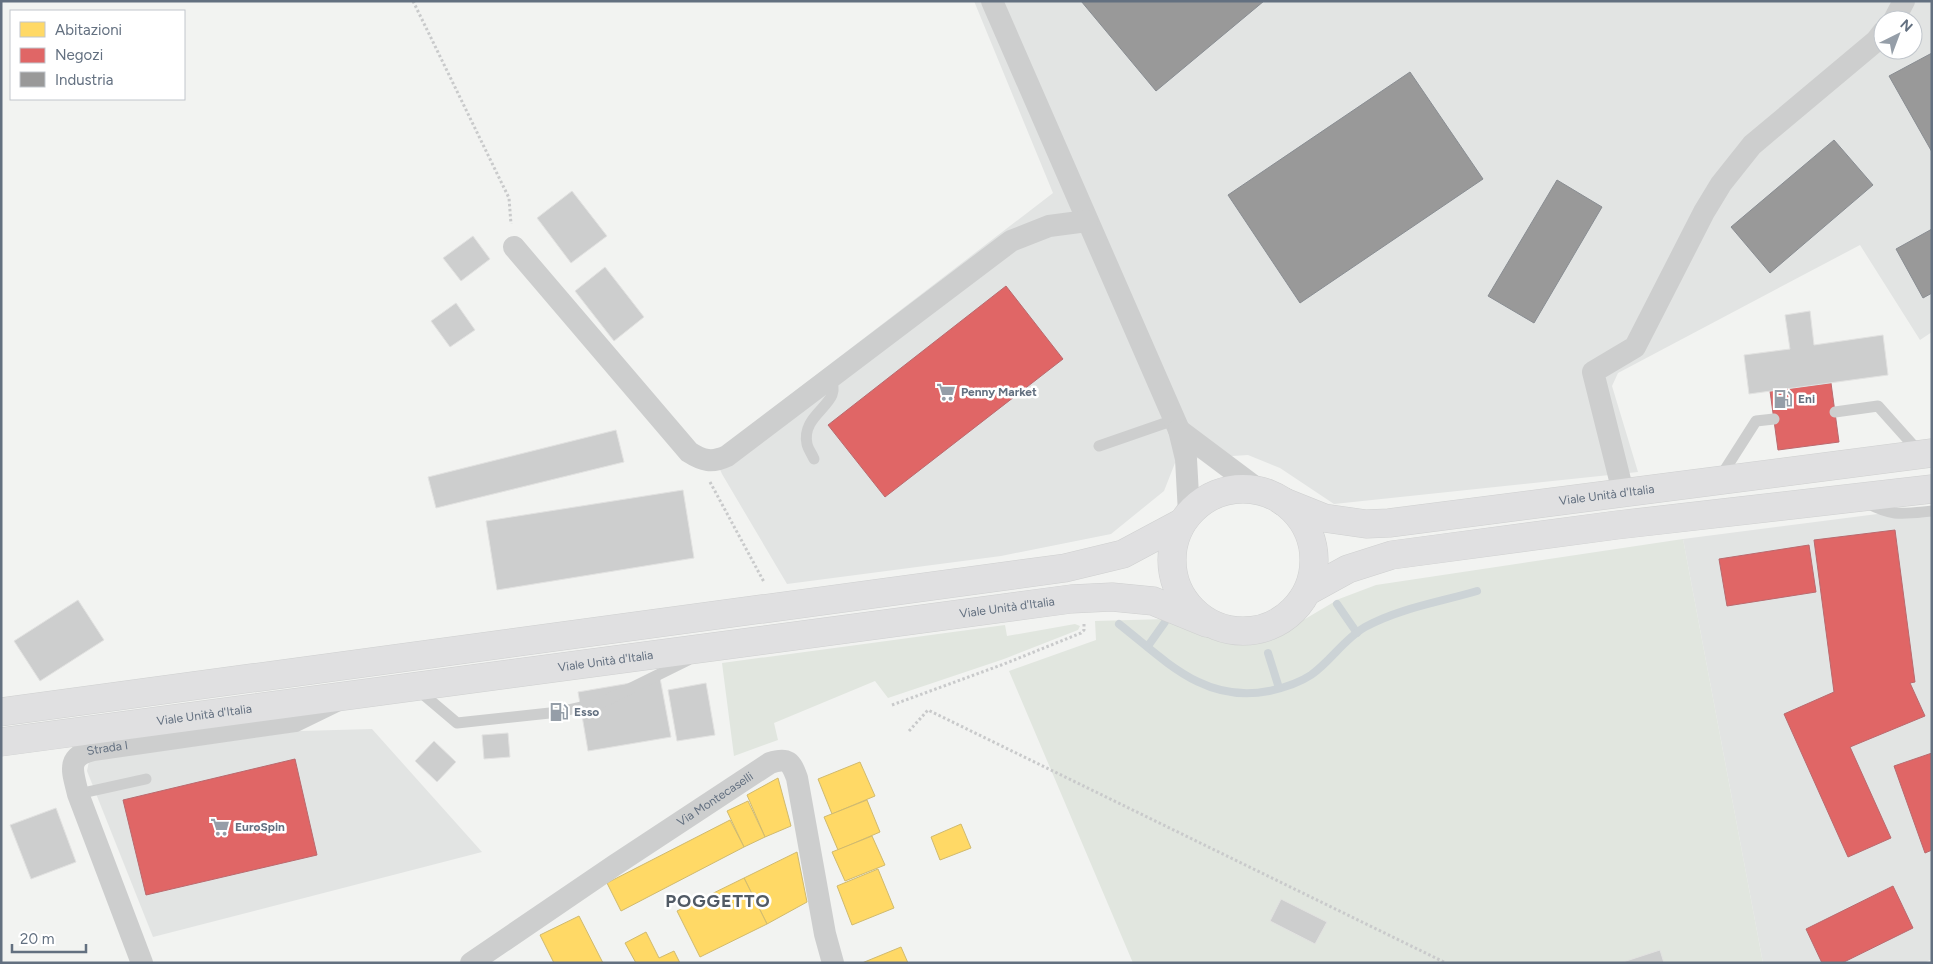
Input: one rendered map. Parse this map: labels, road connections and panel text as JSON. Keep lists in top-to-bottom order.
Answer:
{
  "streets": {
    "main road": ["Viale Unità d'Italia"],
    "street": ["Strada I", "Via Montecaselli"]
  },
  "crossings": [
    ["Viale Unità d'Italia", "Strada I"]
  ],
  "districts": ["POGGETTO"],
  "places": {
    "supermarket": ["Penny Market", "EuroSpin"],
    "fuel station": ["Eni", "Esso"]
  },
  "legend": ["Abitazioni", "Negozi", "Industria"],
  "scale_bar": "20 m",
  "north": "top right"
}
